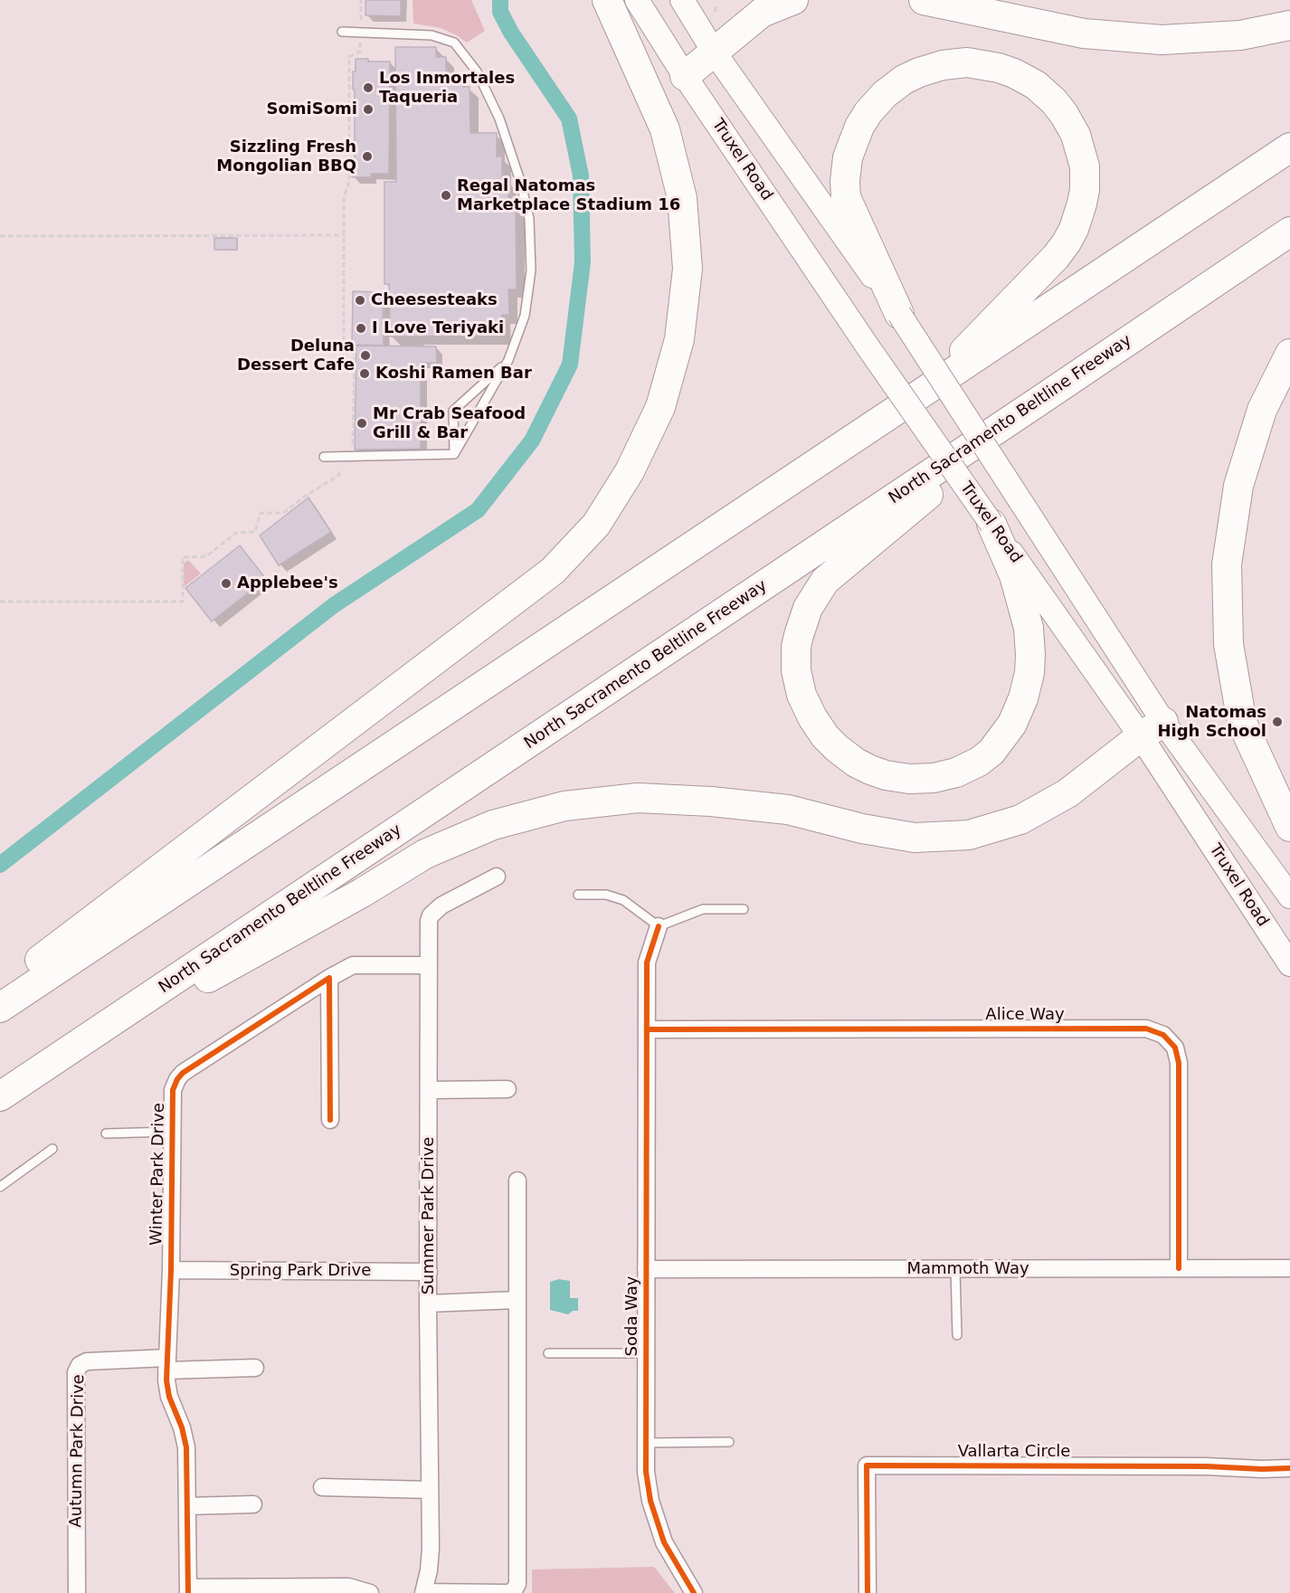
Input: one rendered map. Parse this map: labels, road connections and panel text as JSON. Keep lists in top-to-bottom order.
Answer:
{
  "streets": {
    "highway": ["North Sacramento Beltline Freeway"],
    "main road": ["Truxel Road"],
    "street": [
      "Alice Way",
      "Winter Park Drive",
      "Summer Park Drive",
      "Mammoth Way",
      "Spring Park Drive",
      "Soda Way",
      "Autumn Park Drive",
      "Vallarta Circle"
    ]
  },
  "crossings": [
    ["Alice Way", "Mammoth Way"],
    ["Alice Way", "Soda Way"],
    ["Winter Park Drive", "Summer Park Drive"],
    ["Winter Park Drive", "Spring Park Drive"],
    ["Winter Park Drive", "Autumn Park Drive"],
    ["Summer Park Drive", "Spring Park Drive"],
    ["Mammoth Way", "Soda Way"]
  ],
  "places": [
    "Los Inmortales Taqueria",
    "SomiSomi",
    "Sizzling Fresh Mongolian BBQ",
    "Regal Natomas Marketplace Stadium 16",
    "Cheesesteaks",
    "I Love Teriyaki",
    "Deluna Dessert Cafe",
    "Koshi Ramen Bar",
    "Mr Crab Seafood Grill & Bar",
    "Applebee's",
    "Natomas High School"
  ]
}
